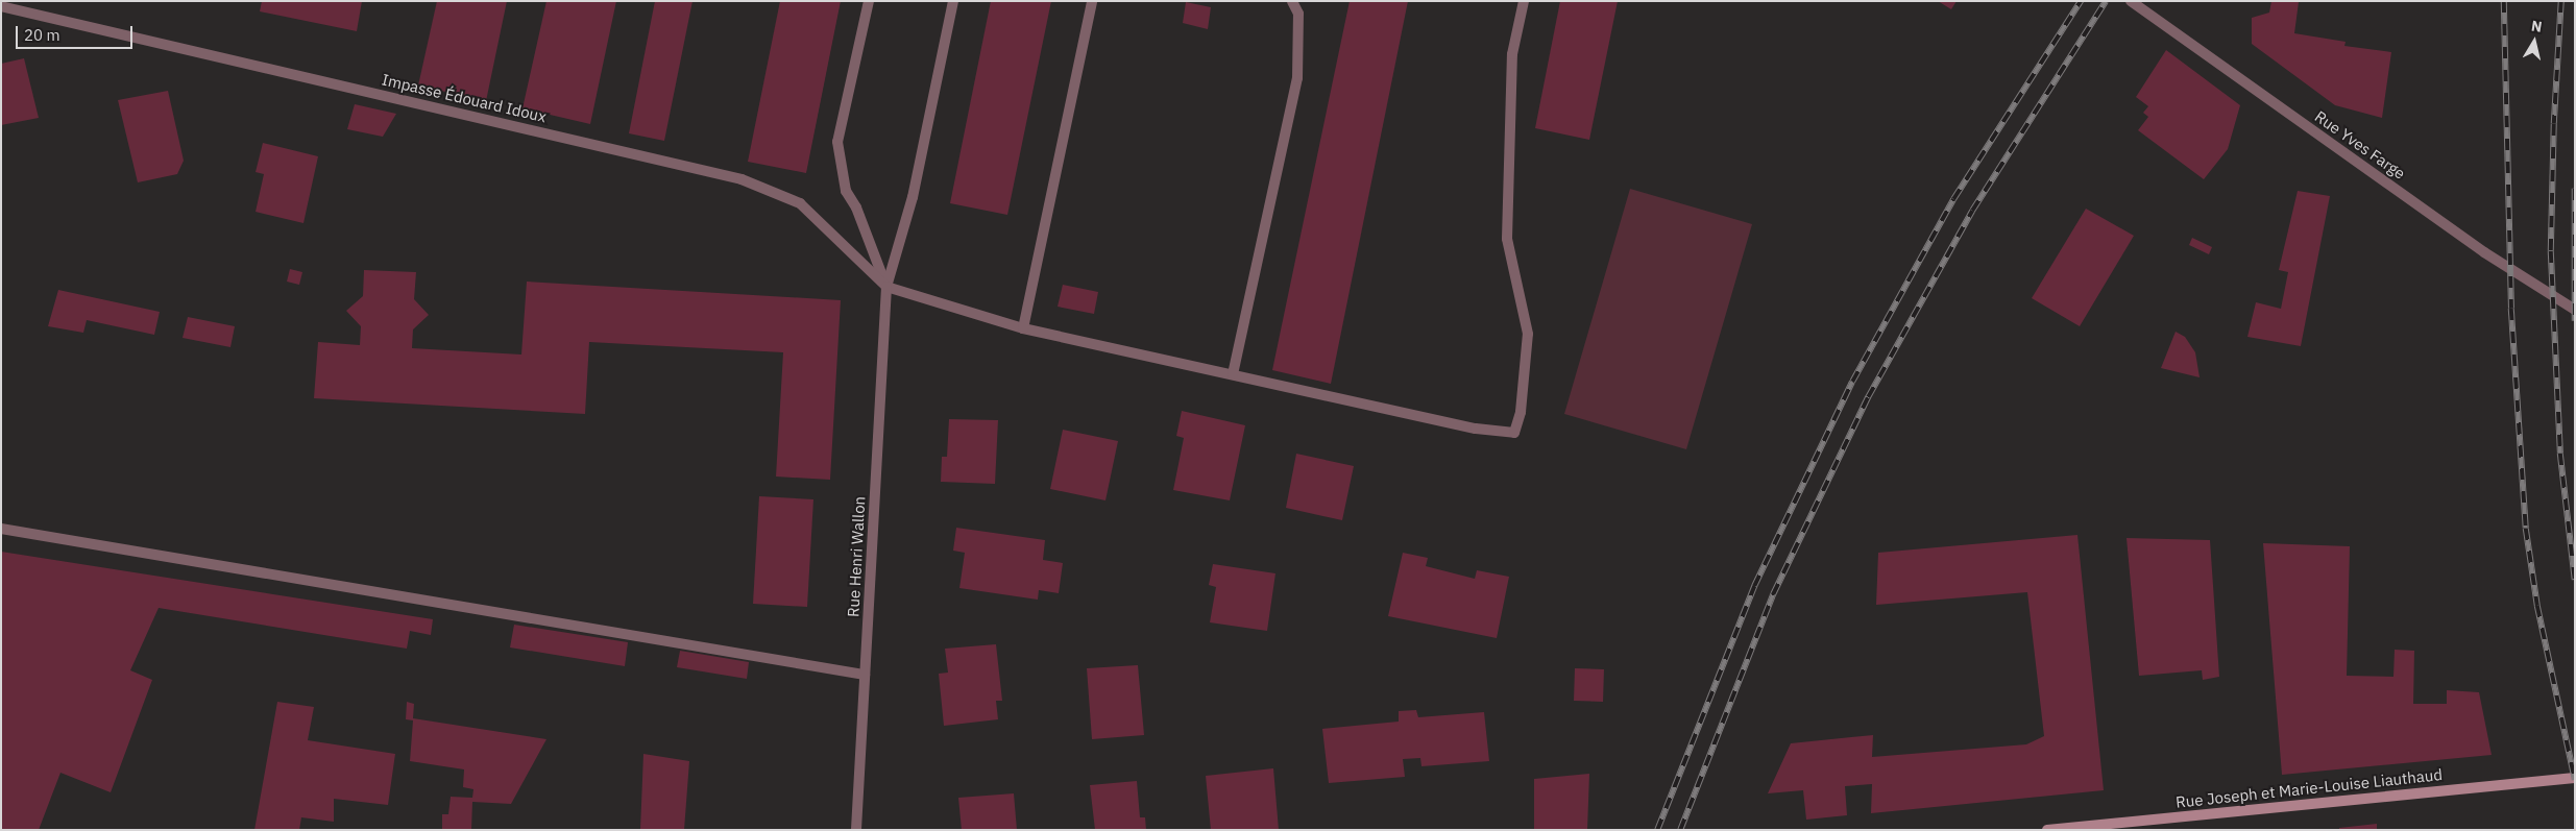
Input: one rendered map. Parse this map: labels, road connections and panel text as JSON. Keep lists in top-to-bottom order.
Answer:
{
  "streets": {
    "main road": ["Rue Joseph et Marie-Louise Liauthaud"],
    "street": ["Impasse Édouard Idoux", "Rue Yves Farge", "Rue Henri Wallon"]
  },
  "crossings": [
    ["Impasse Édouard Idoux", "Rue Henri Wallon"]
  ],
  "scale_bar": "20 m",
  "north": "top"
}
